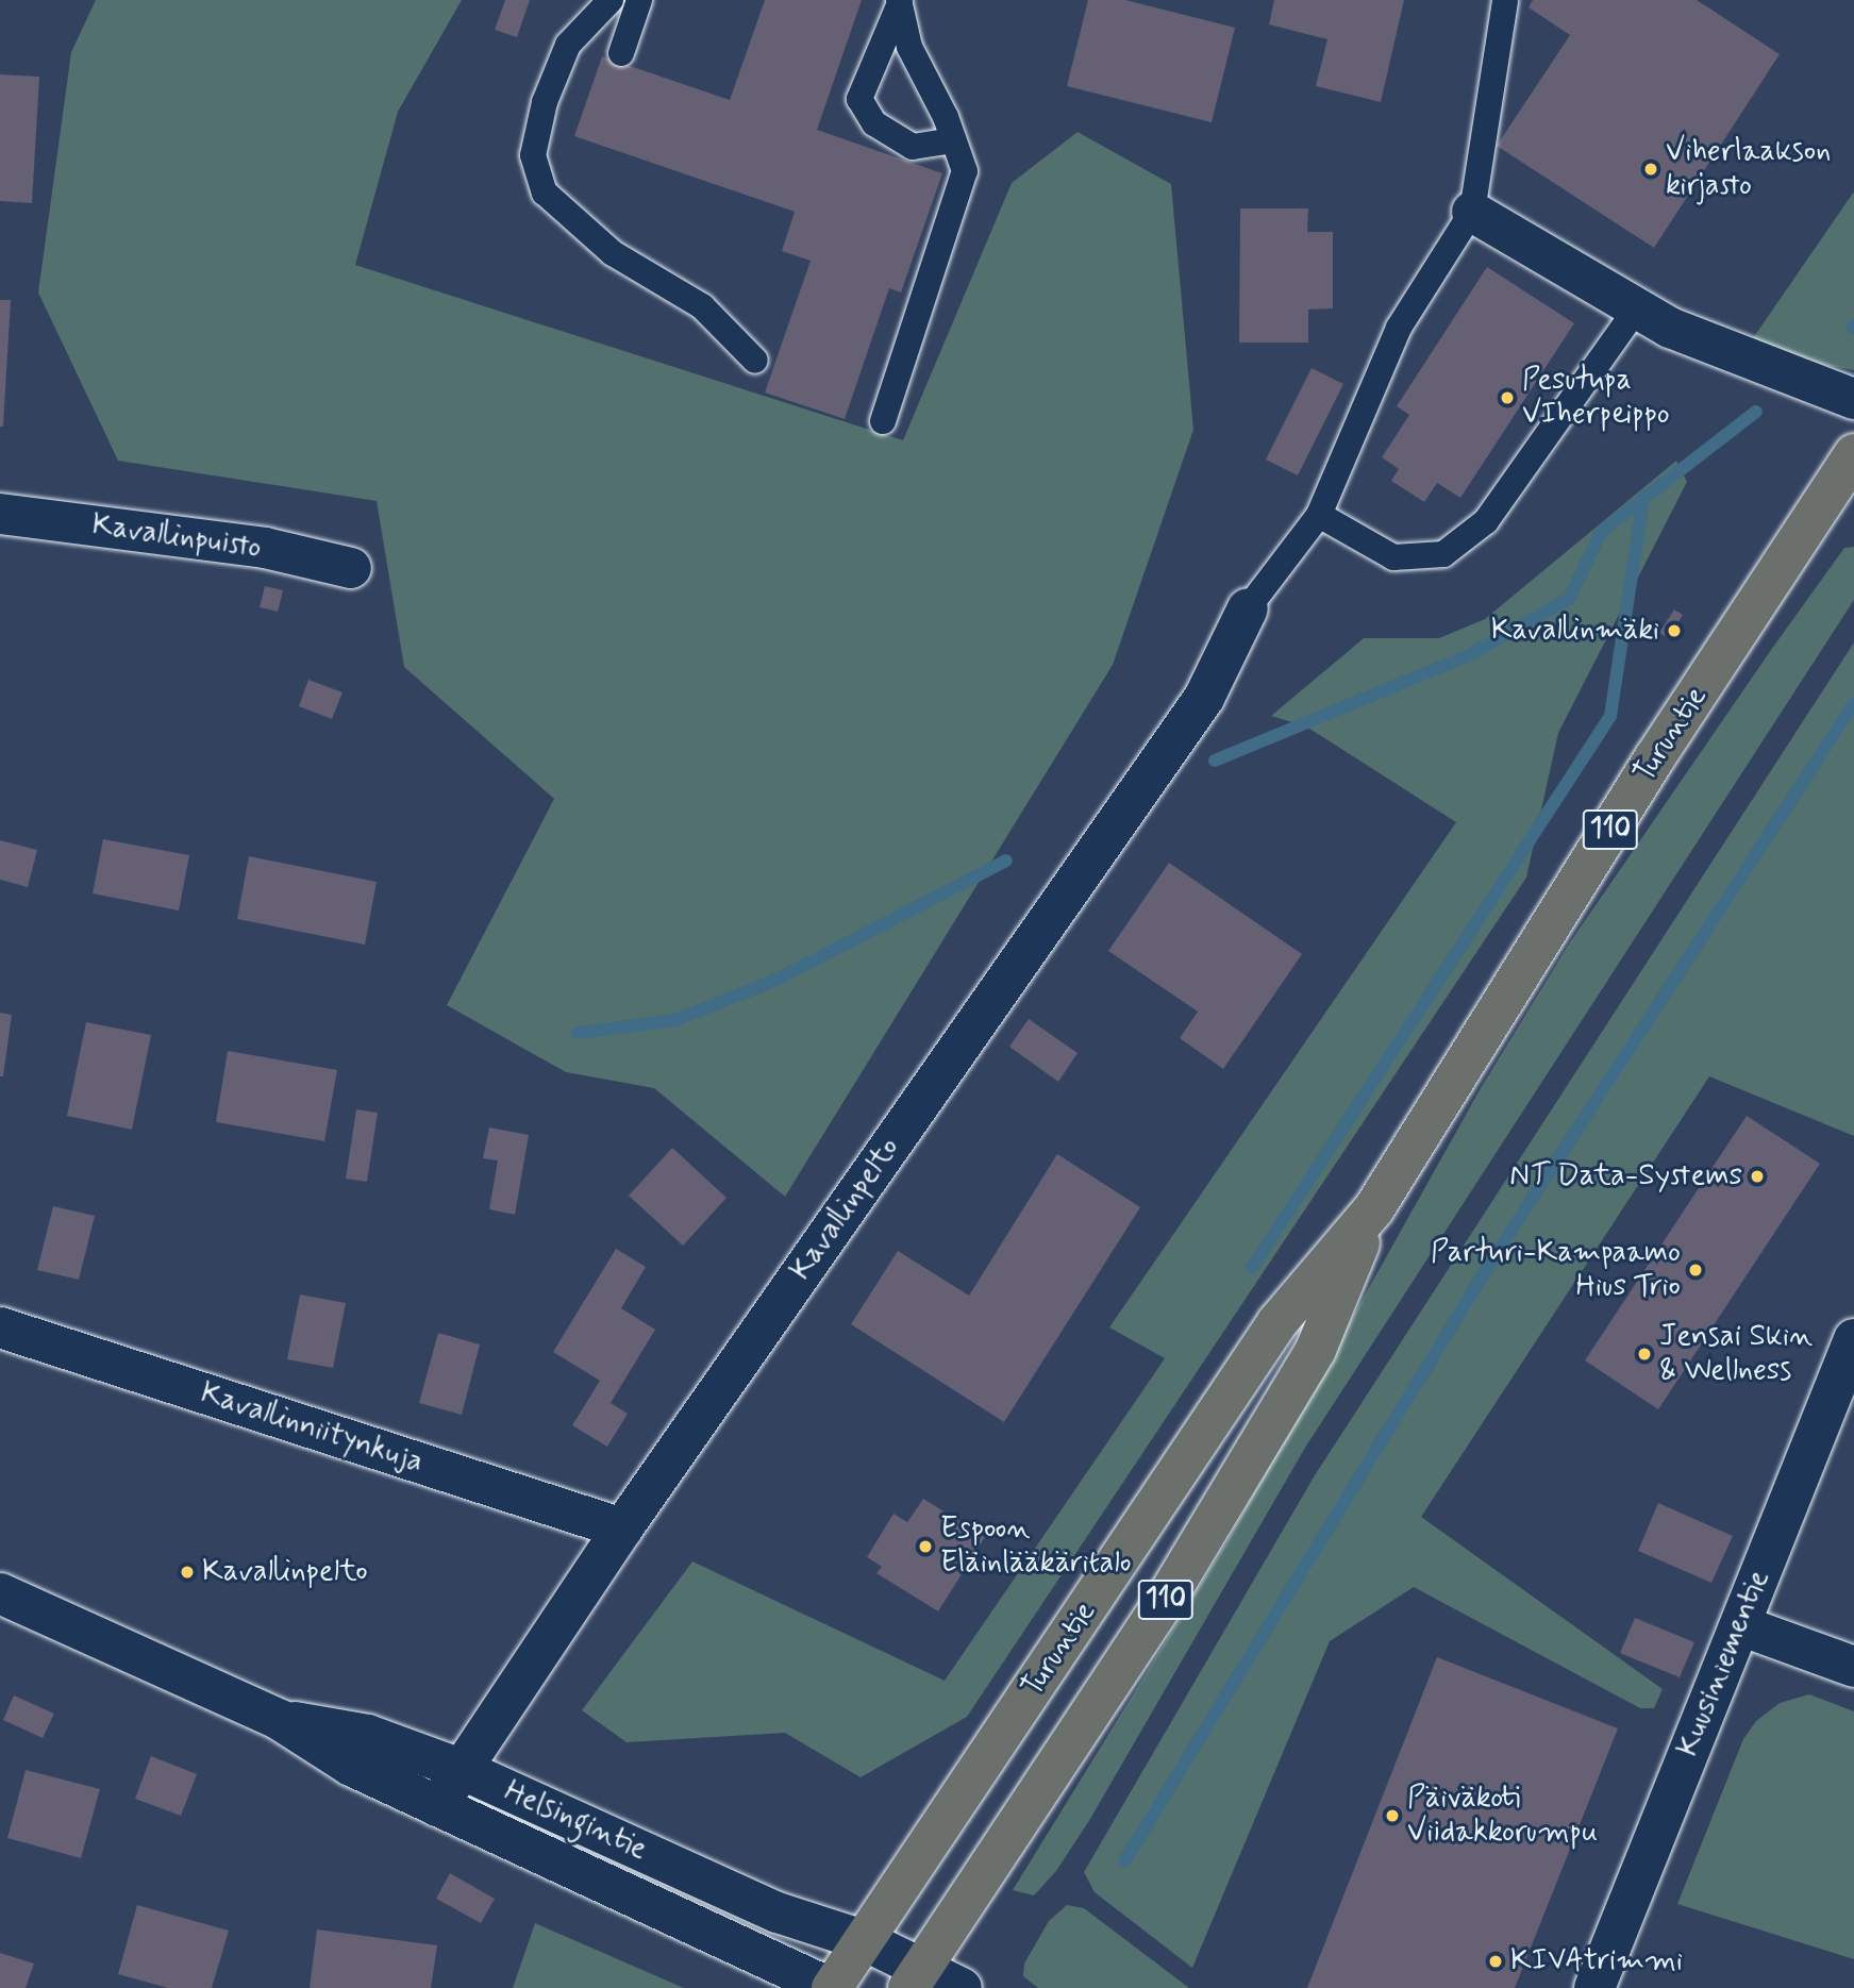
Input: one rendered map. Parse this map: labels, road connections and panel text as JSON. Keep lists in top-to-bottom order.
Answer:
{
  "streets": {
    "main road": ["Turuntie", "110"],
    "street": [
      "Kavallinpuisto",
      "Kavallinpelto",
      "Kavallinniitynkuja",
      "Kuusiniementie",
      "Helsingintie"
    ]
  },
  "crossings": [
    ["Turuntie", "Helsingintie"],
    ["Kavallinpelto", "Kavallinniitynkuja"],
    ["Kavallinpelto", "Helsingintie"]
  ],
  "places": [
    "Viherlaakson kirjasto",
    "Pesutupa VIherpeippo",
    "Kavallinmäki",
    "NT Data-Systems",
    "Parturi-Kampaamo Hius Trio",
    "Jensai Skin & Wellness",
    "Espoon Eläinlääkäritalo",
    "Kavallinpelto",
    "Päiväkoti Viidakkorumpu",
    "KIVAtrimmi"
  ]
}
